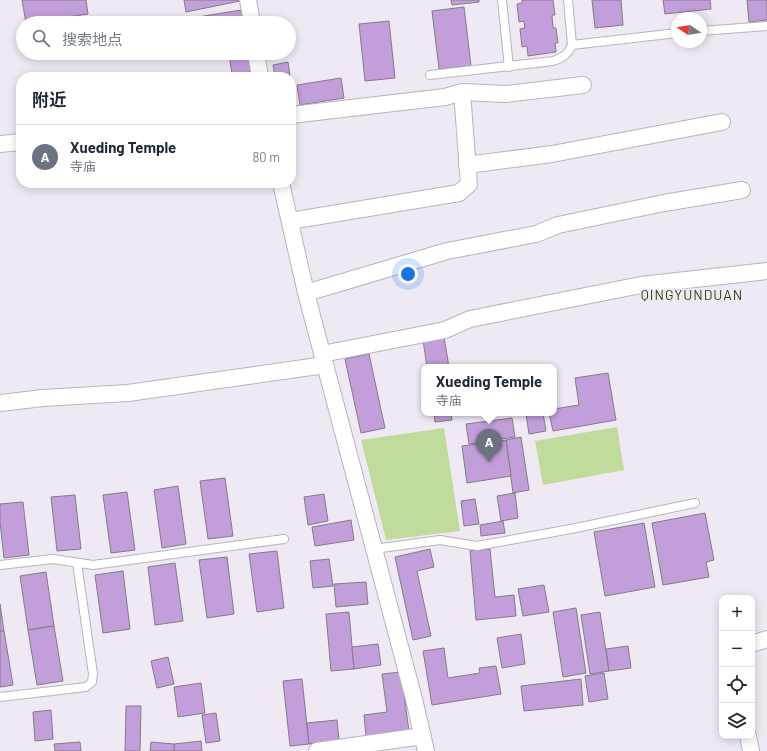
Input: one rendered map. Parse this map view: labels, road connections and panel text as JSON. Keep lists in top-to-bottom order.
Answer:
{
  "districts": ["QINGYUNDUAN"],
  "north": "left",
  "page": {
    "search": "搜索地点",
    "heading": "附近",
    "list": [
      {
        "mark": "A",
        "name": "Xueding Temple",
        "note": "寺庙",
        "value": "80 m"
      }
    ],
    "popup": ["Xueding Temple", "寺庙"],
    "pins": "A",
    "map_buttons": ["+", "−"]
  }
}
